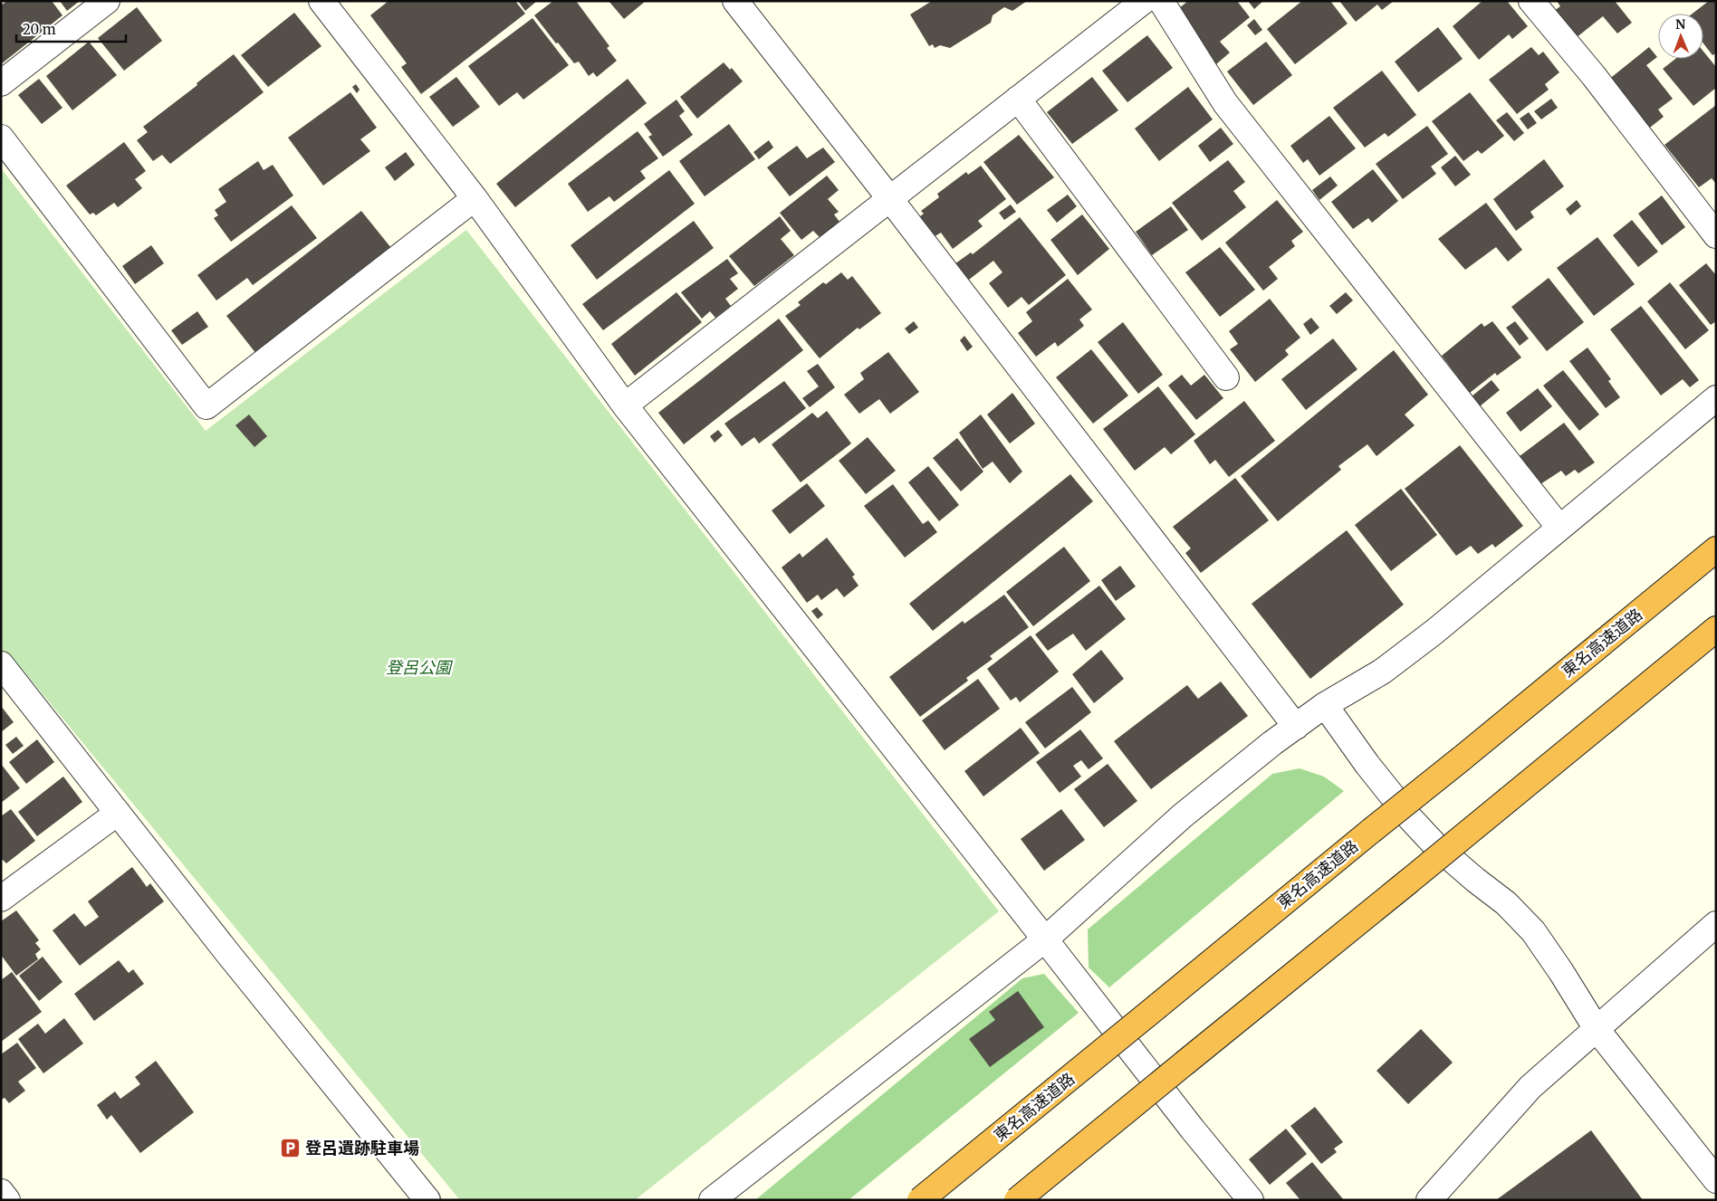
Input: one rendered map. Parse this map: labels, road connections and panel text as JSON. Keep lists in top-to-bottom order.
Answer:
{
  "streets": {
    "highway": ["東名高速道路"]
  },
  "parks": ["登呂公園"],
  "places": {
    "parking": ["登呂遺跡駐車場"]
  },
  "scale_bar": "20 m",
  "north": "top"
}
